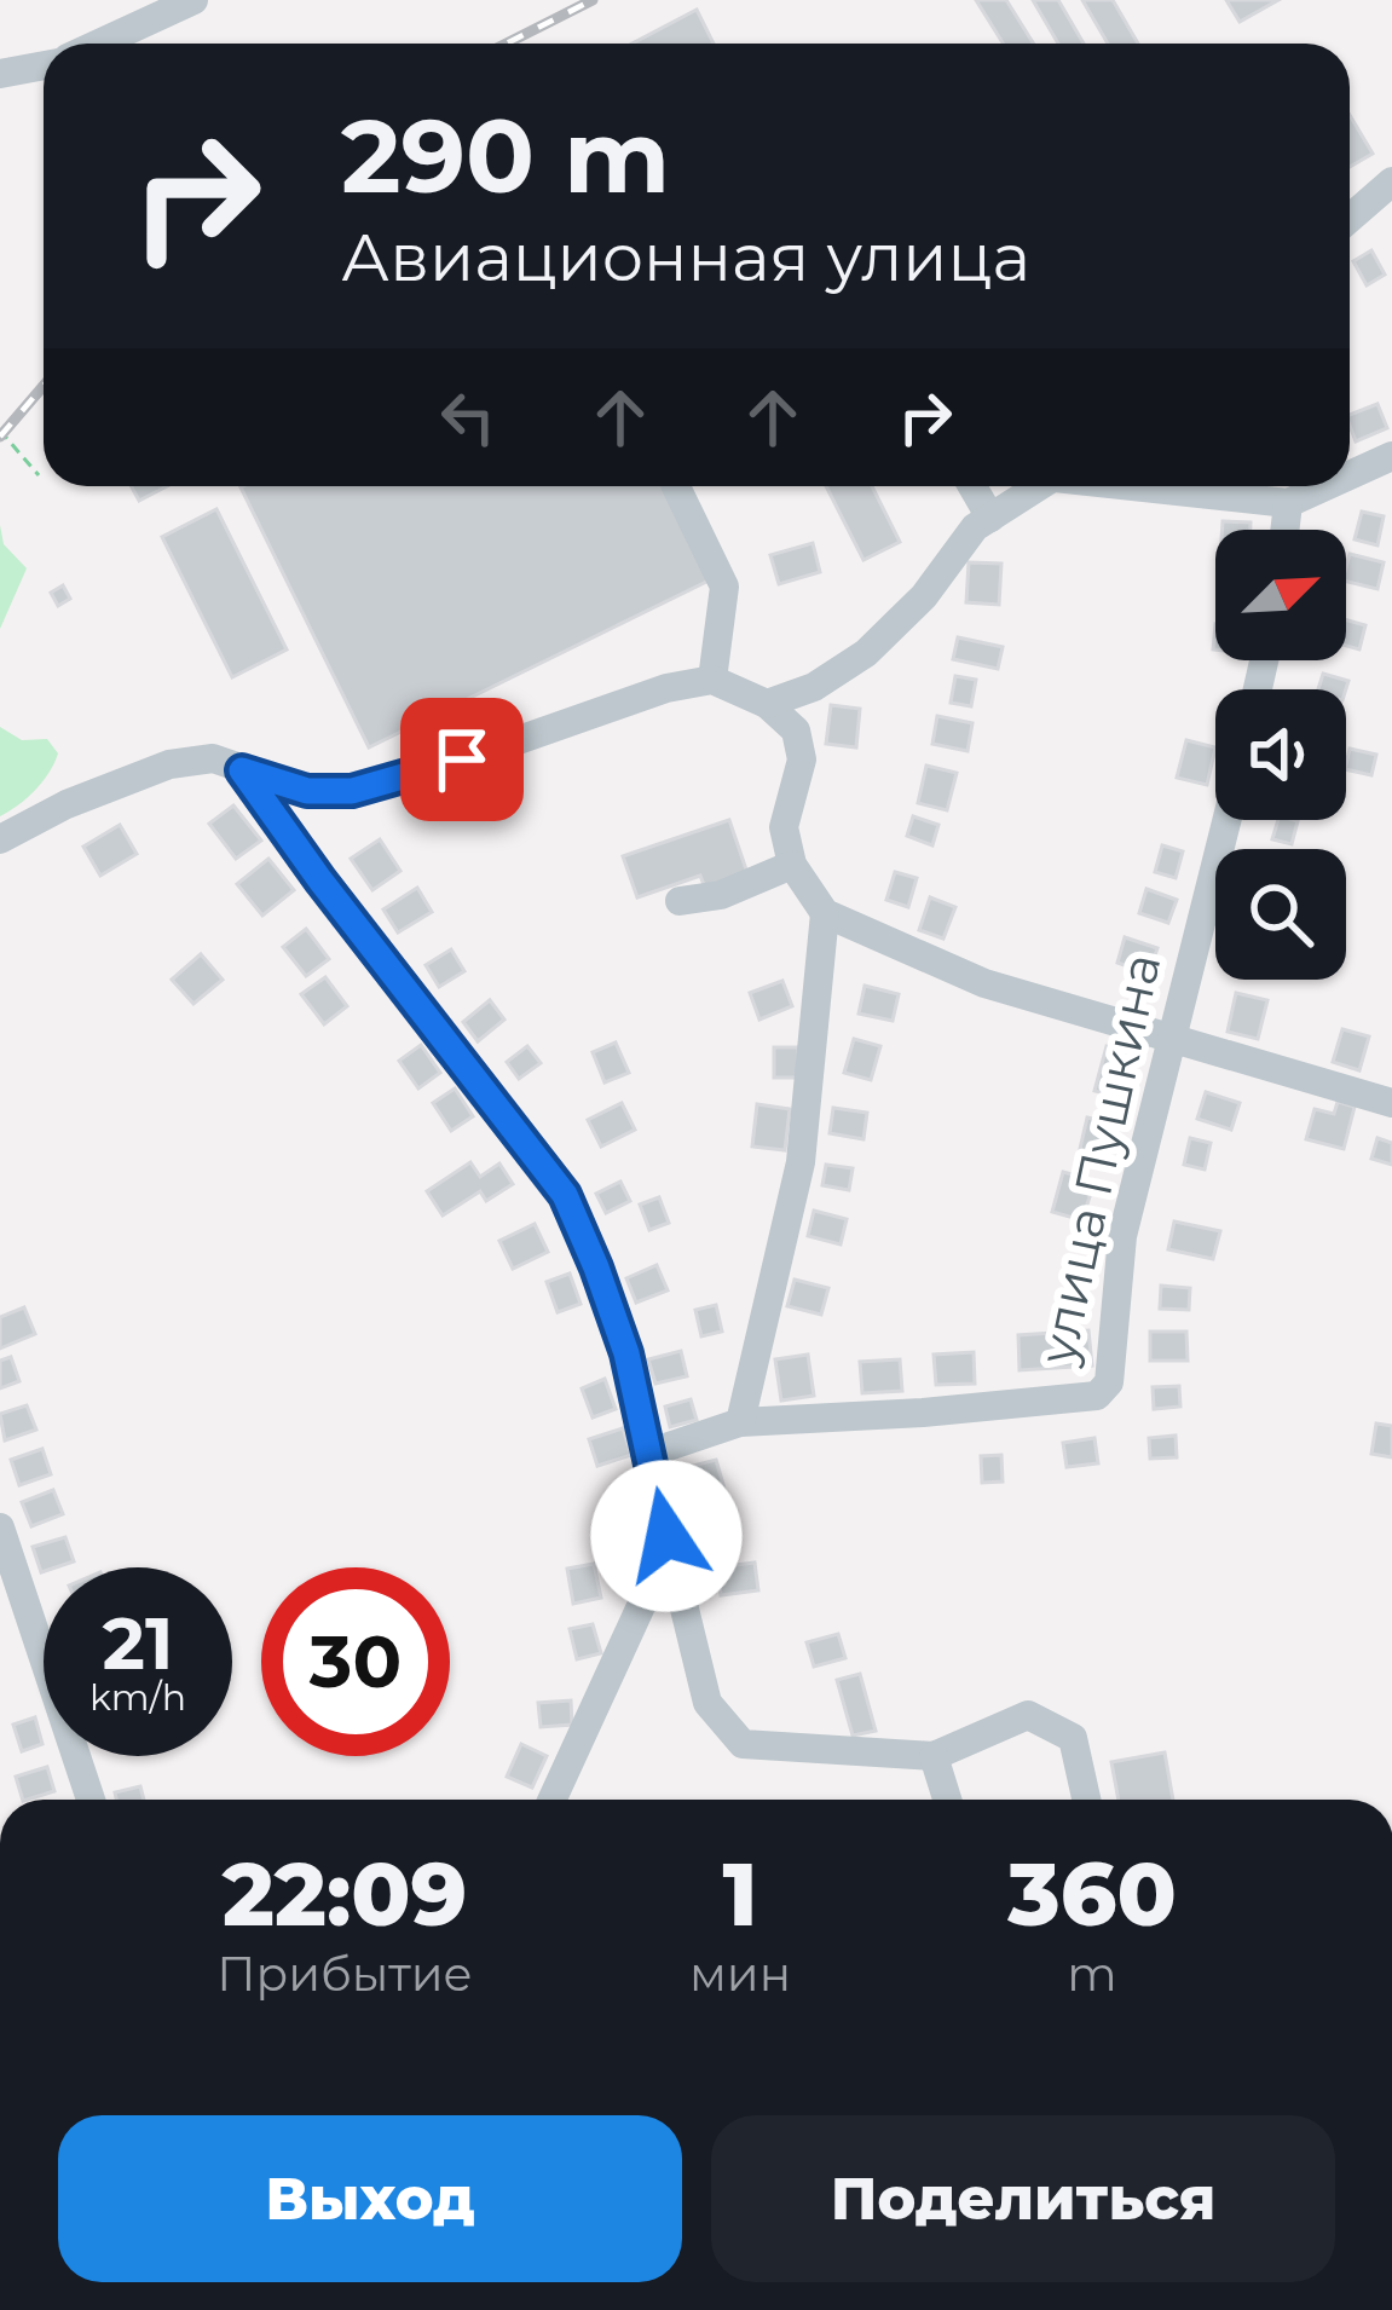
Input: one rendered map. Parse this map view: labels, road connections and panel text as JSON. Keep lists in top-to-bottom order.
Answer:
{
  "streets": {
    "street": ["улица Пушкина"]
  },
  "north": "top right",
  "page": {
    "turn": ["290 m", "Авиационная улица"],
    "speed": "21 km/h",
    "limit": "30",
    "eta": [
      "22:09",
      "Прибытие",
      "1",
      "мин",
      "360",
      "m"
    ],
    "buttons": ["Выход", "Поделиться"]
  }
}
